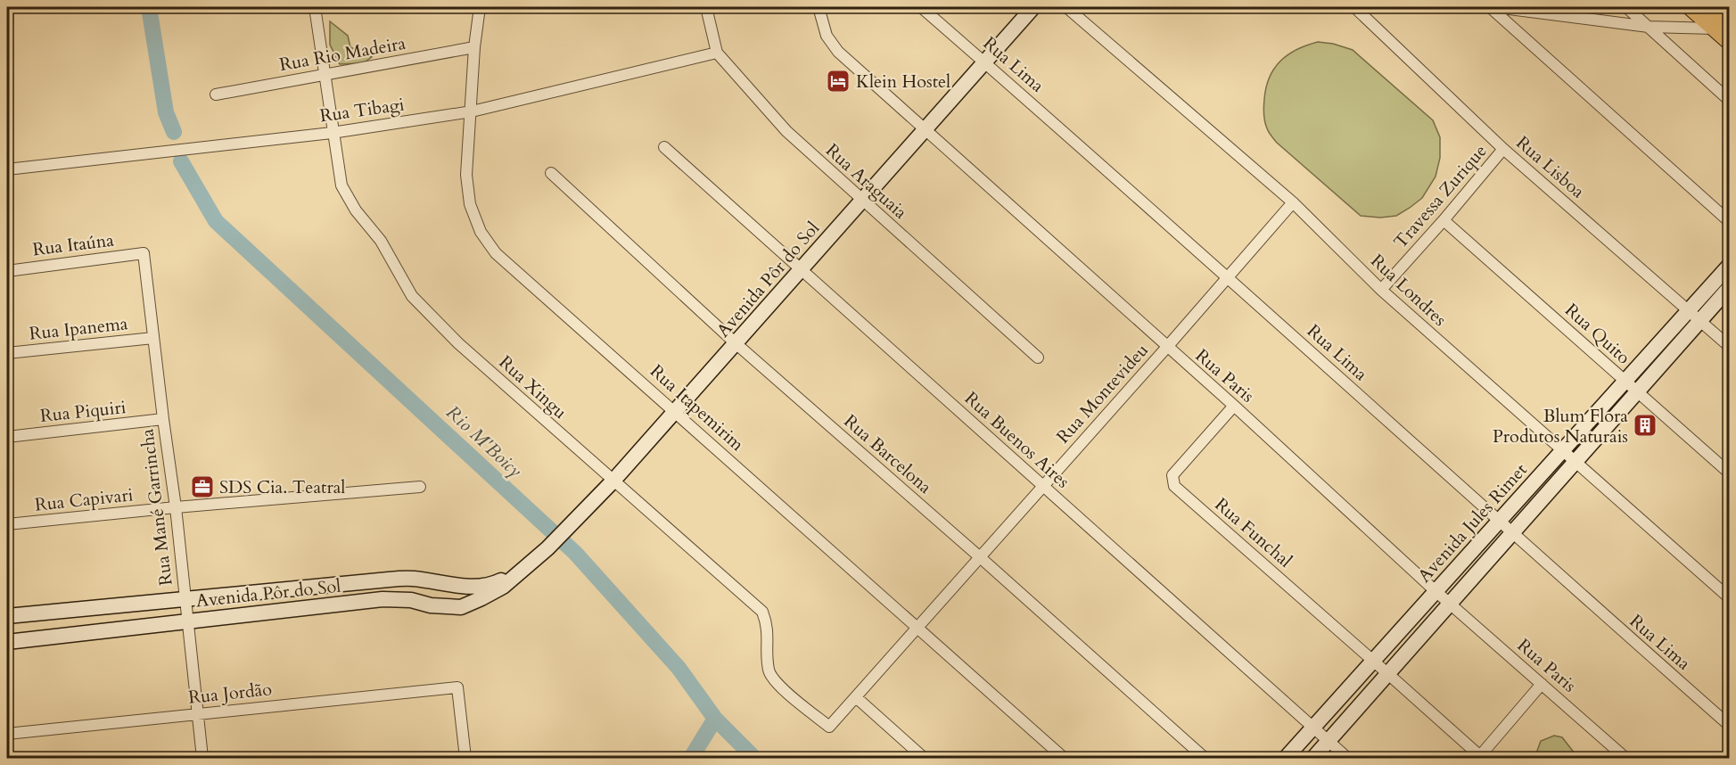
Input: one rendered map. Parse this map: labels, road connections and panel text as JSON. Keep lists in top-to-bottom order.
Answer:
{
  "streets": {
    "street": [
      "Rua Rio Madeira",
      "Rua Lima",
      "Rua Tibagi",
      "Rua Lisboa",
      "Rua Araguaia",
      "Travessa Zurique",
      "Rua Itaúna",
      "Avenida Pôr do Sol",
      "Rua Londres",
      "Rua Ipanema",
      "Rua Quito",
      "Rua Paris",
      "Rua Xingu",
      "Rua Montevideu",
      "Rua Itapemirim",
      "Rua Piquiri",
      "Rua Buenos Aires",
      "Rua Barcelona",
      "Rua Capivari",
      "Rua Mané Garrincha",
      "Avenida Jules Rimet",
      "Rua Funchal",
      "Rua Jordão"
    ]
  },
  "crossings": [
    ["Rua Rio Madeira", "Rua Xingu"],
    ["Rua Rio Madeira", "Rua Itapemirim"],
    ["Rua Lima", "Avenida Pôr do Sol"],
    ["Rua Lima", "Rua Montevideu"],
    ["Rua Lima", "Avenida Jules Rimet"],
    ["Rua Tibagi", "Rua Araguaia"],
    ["Rua Tibagi", "Rua Xingu"],
    ["Rua Tibagi", "Rua Itapemirim"],
    ["Rua Lisboa", "Travessa Zurique"],
    ["Rua Lisboa", "Avenida Jules Rimet"],
    ["Rua Araguaia", "Avenida Pôr do Sol"],
    ["Travessa Zurique", "Rua Londres"],
    ["Travessa Zurique", "Rua Quito"],
    ["Rua Itaúna", "Rua Mané Garrincha"],
    ["Avenida Pôr do Sol", "Rua Paris"],
    ["Avenida Pôr do Sol", "Rua Xingu"],
    ["Avenida Pôr do Sol", "Rua Itapemirim"],
    ["Avenida Pôr do Sol", "Rua Buenos Aires"],
    ["Avenida Pôr do Sol", "Rua Barcelona"],
    ["Avenida Pôr do Sol", "Rua Mané Garrincha"],
    ["Rua Londres", "Rua Montevideu"],
    ["Rua Londres", "Avenida Jules Rimet"],
    ["Rua Ipanema", "Rua Mané Garrincha"],
    ["Rua Quito", "Avenida Jules Rimet"],
    ["Rua Paris", "Rua Montevideu"],
    ["Rua Paris", "Avenida Jules Rimet"],
    ["Rua Paris", "Rua Funchal"],
    ["Rua Xingu", "Rua Montevideu"],
    ["Rua Montevideu", "Rua Itapemirim"],
    ["Rua Montevideu", "Rua Buenos Aires"],
    ["Rua Montevideu", "Rua Barcelona"],
    ["Rua Piquiri", "Rua Mané Garrincha"],
    ["Rua Buenos Aires", "Avenida Jules Rimet"],
    ["Rua Capivari", "Rua Mané Garrincha"],
    ["Rua Mané Garrincha", "Rua Jordão"],
    ["Avenida Jules Rimet", "Rua Funchal"]
  ],
  "water": ["Rio M'Boicy"],
  "places": {
    "hotel": ["Klein Hostel"],
    "building": ["Blum Flora Produtos Naturais"],
    "office": ["SDS Cia. Teatral"]
  }
}
